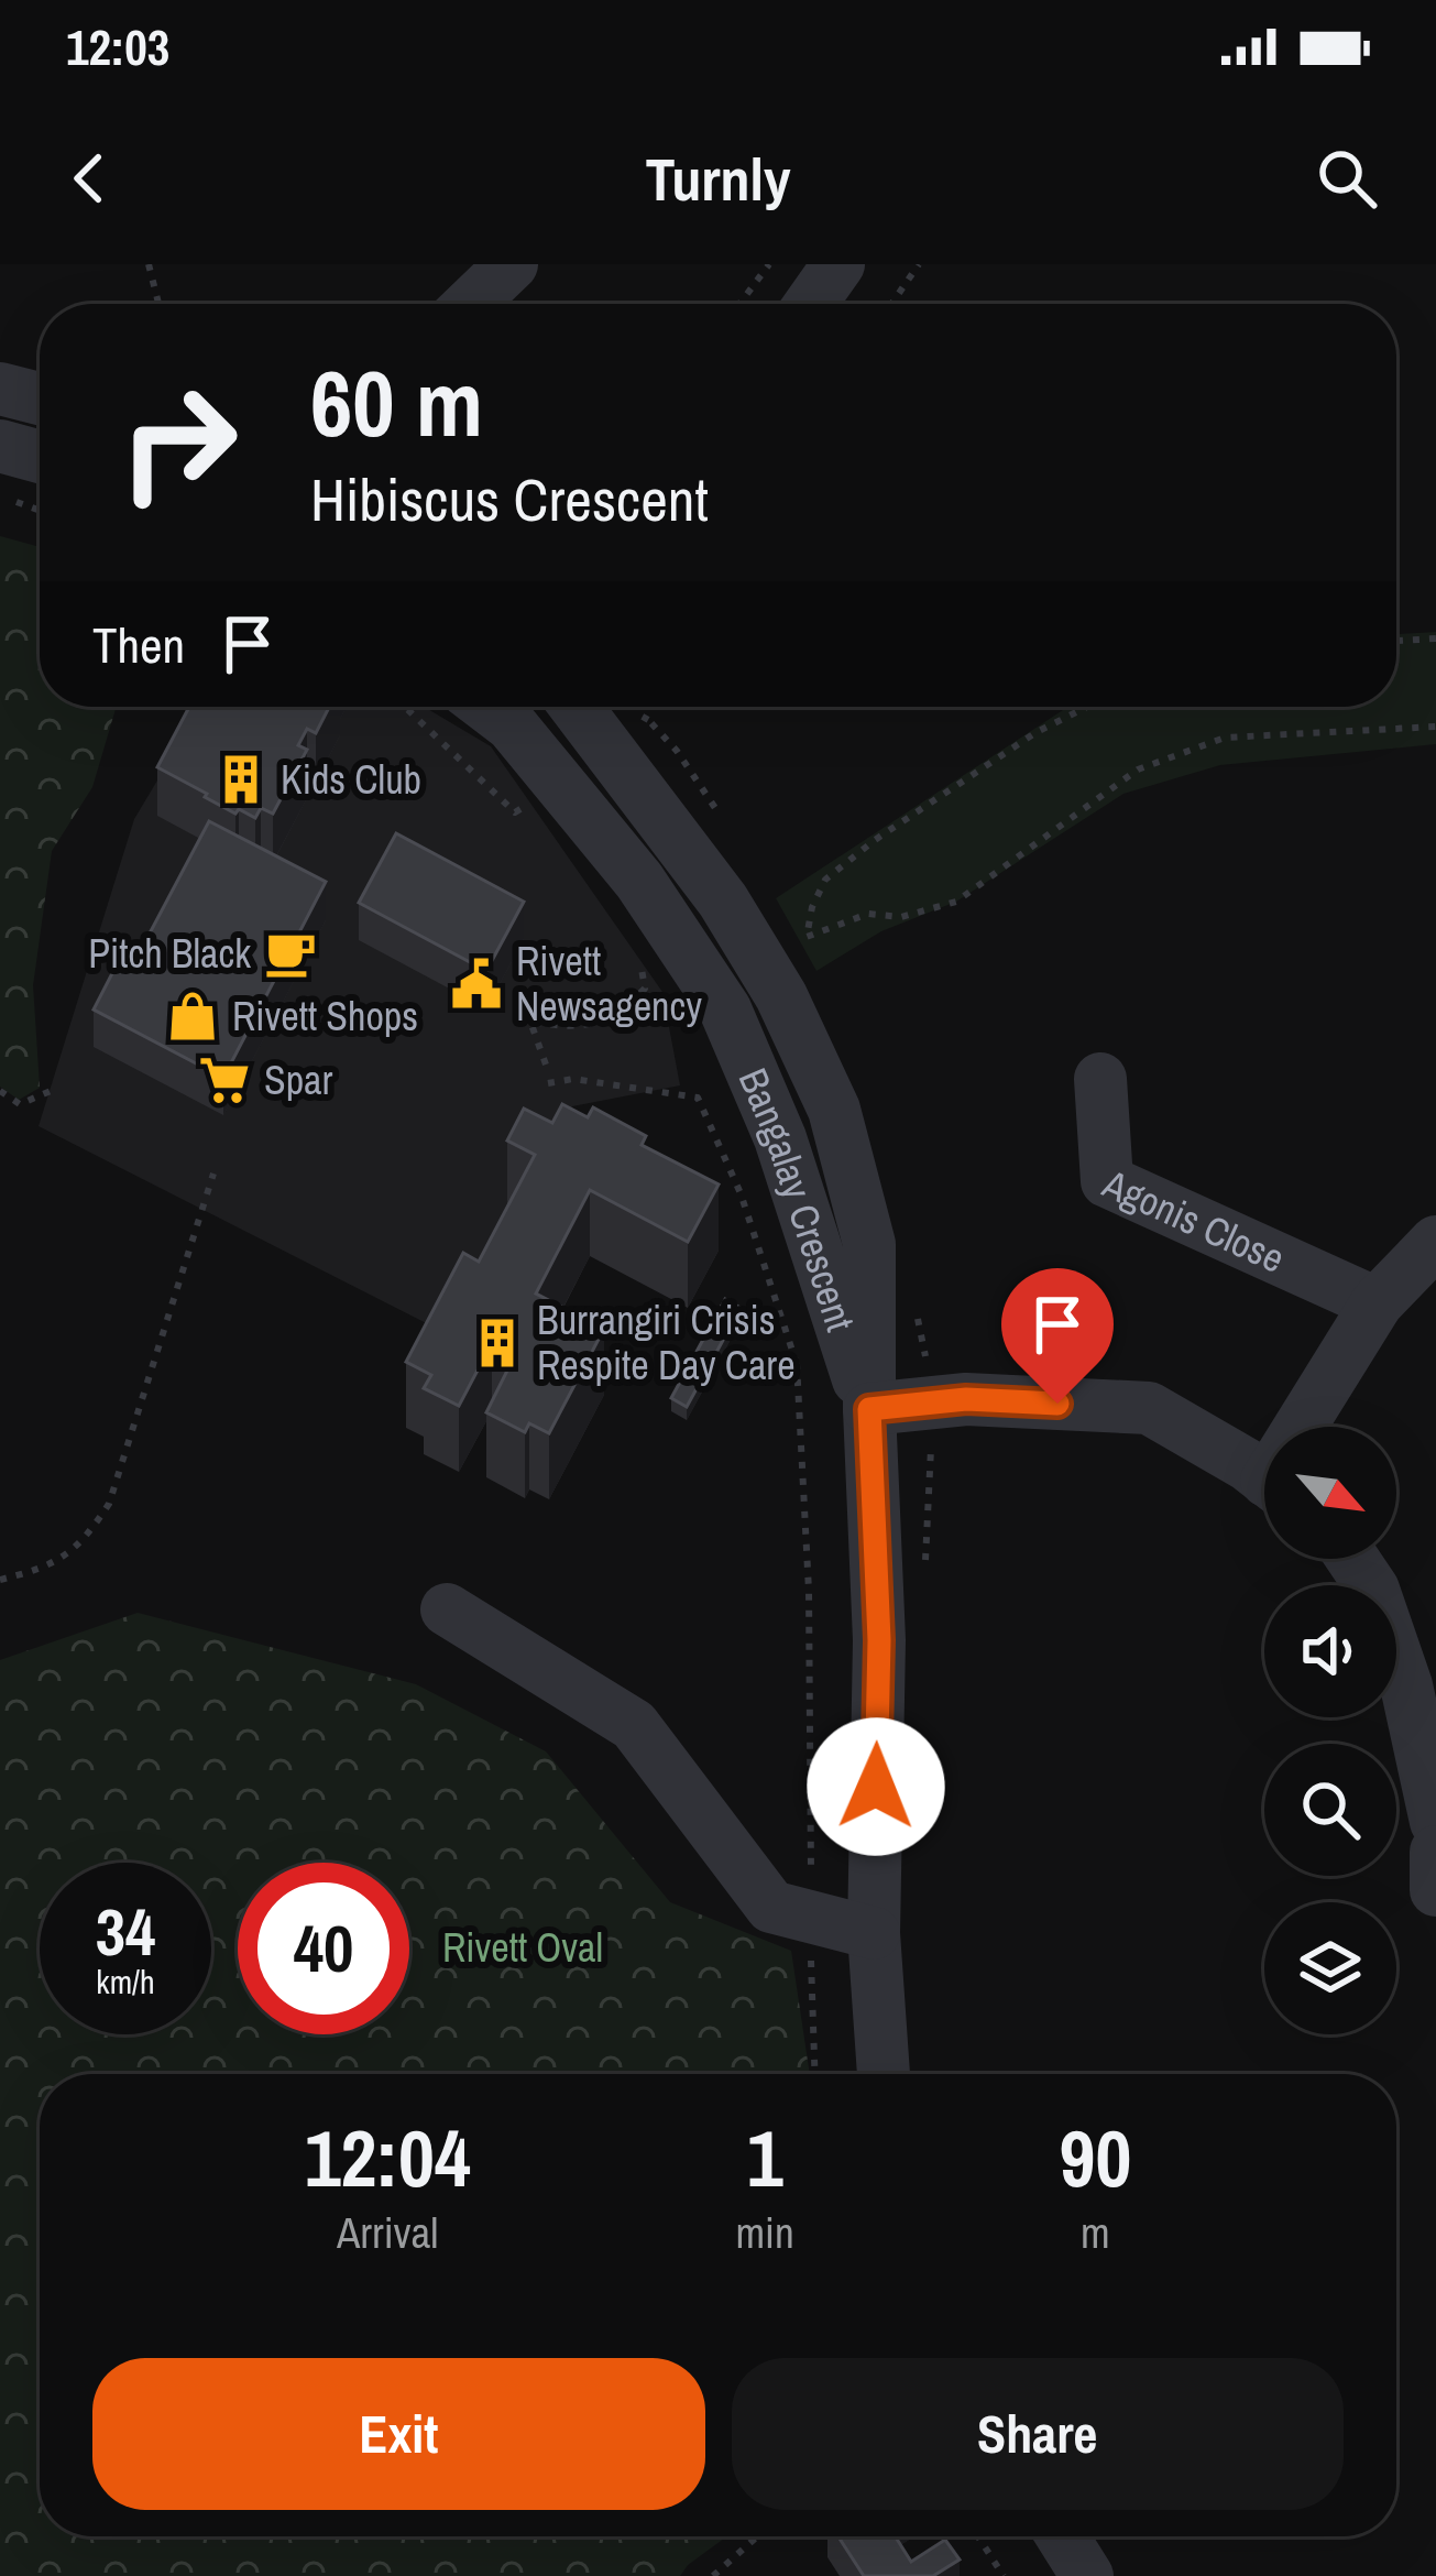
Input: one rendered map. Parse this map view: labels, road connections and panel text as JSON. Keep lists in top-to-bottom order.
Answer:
{
  "streets": {
    "street": ["Bangalay Crescent", "Agonis Close"]
  },
  "parks": ["Rivett Oval"],
  "places": {
    "building": ["Kids Club", "Burrangiri Crisis Respite Day Care"],
    "cafe": ["Pitch Black"],
    "public building": ["Rivett Newsagency"],
    "shop": ["Rivett Shops"],
    "supermarket": ["Spar"]
  },
  "north": "bottom right",
  "page": {
    "status": "12:03",
    "header": "Turnly",
    "turn": ["60 m", "Hibiscus Crescent"],
    "then": "Then",
    "speed": "34 km/h",
    "limit": "40",
    "eta": [
      "12:04",
      "Arrival",
      "1",
      "min",
      "90",
      "m"
    ],
    "buttons": ["Exit", "Share"]
  }
}
